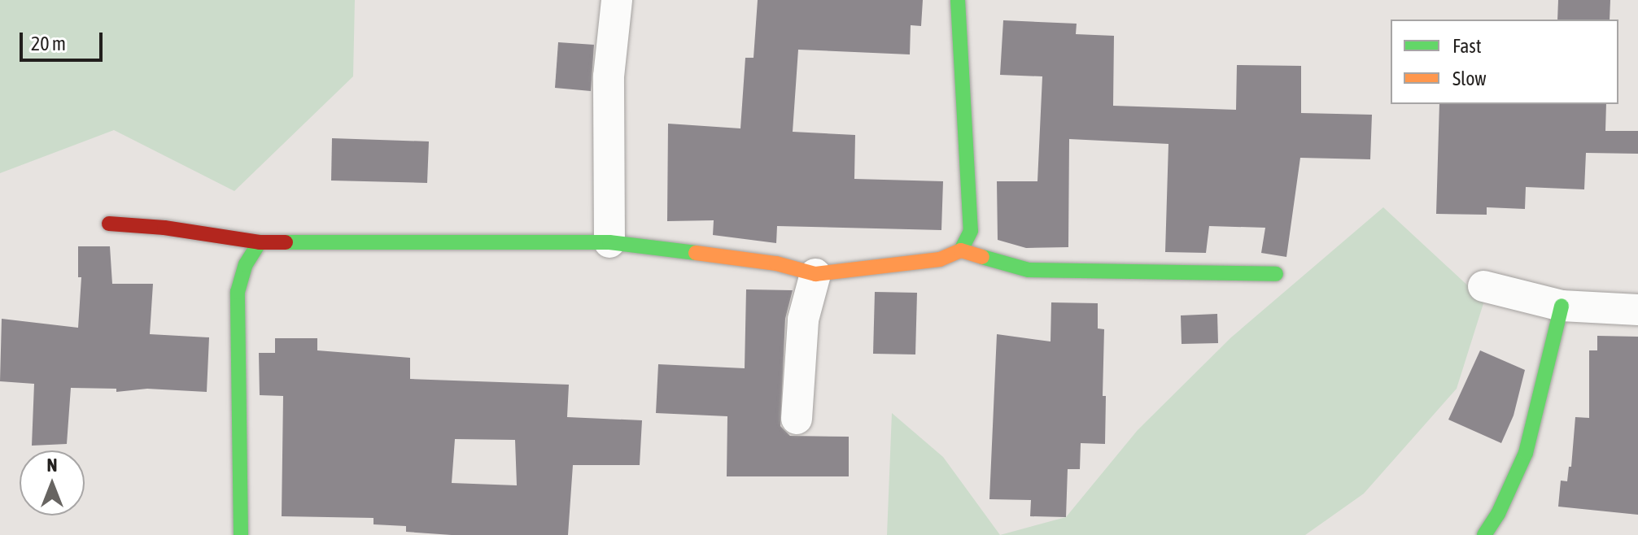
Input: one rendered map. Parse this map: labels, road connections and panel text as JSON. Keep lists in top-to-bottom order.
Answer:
{
  "legend": ["Fast", "Slow"],
  "scale_bar": "20 m",
  "north": "top"
}
